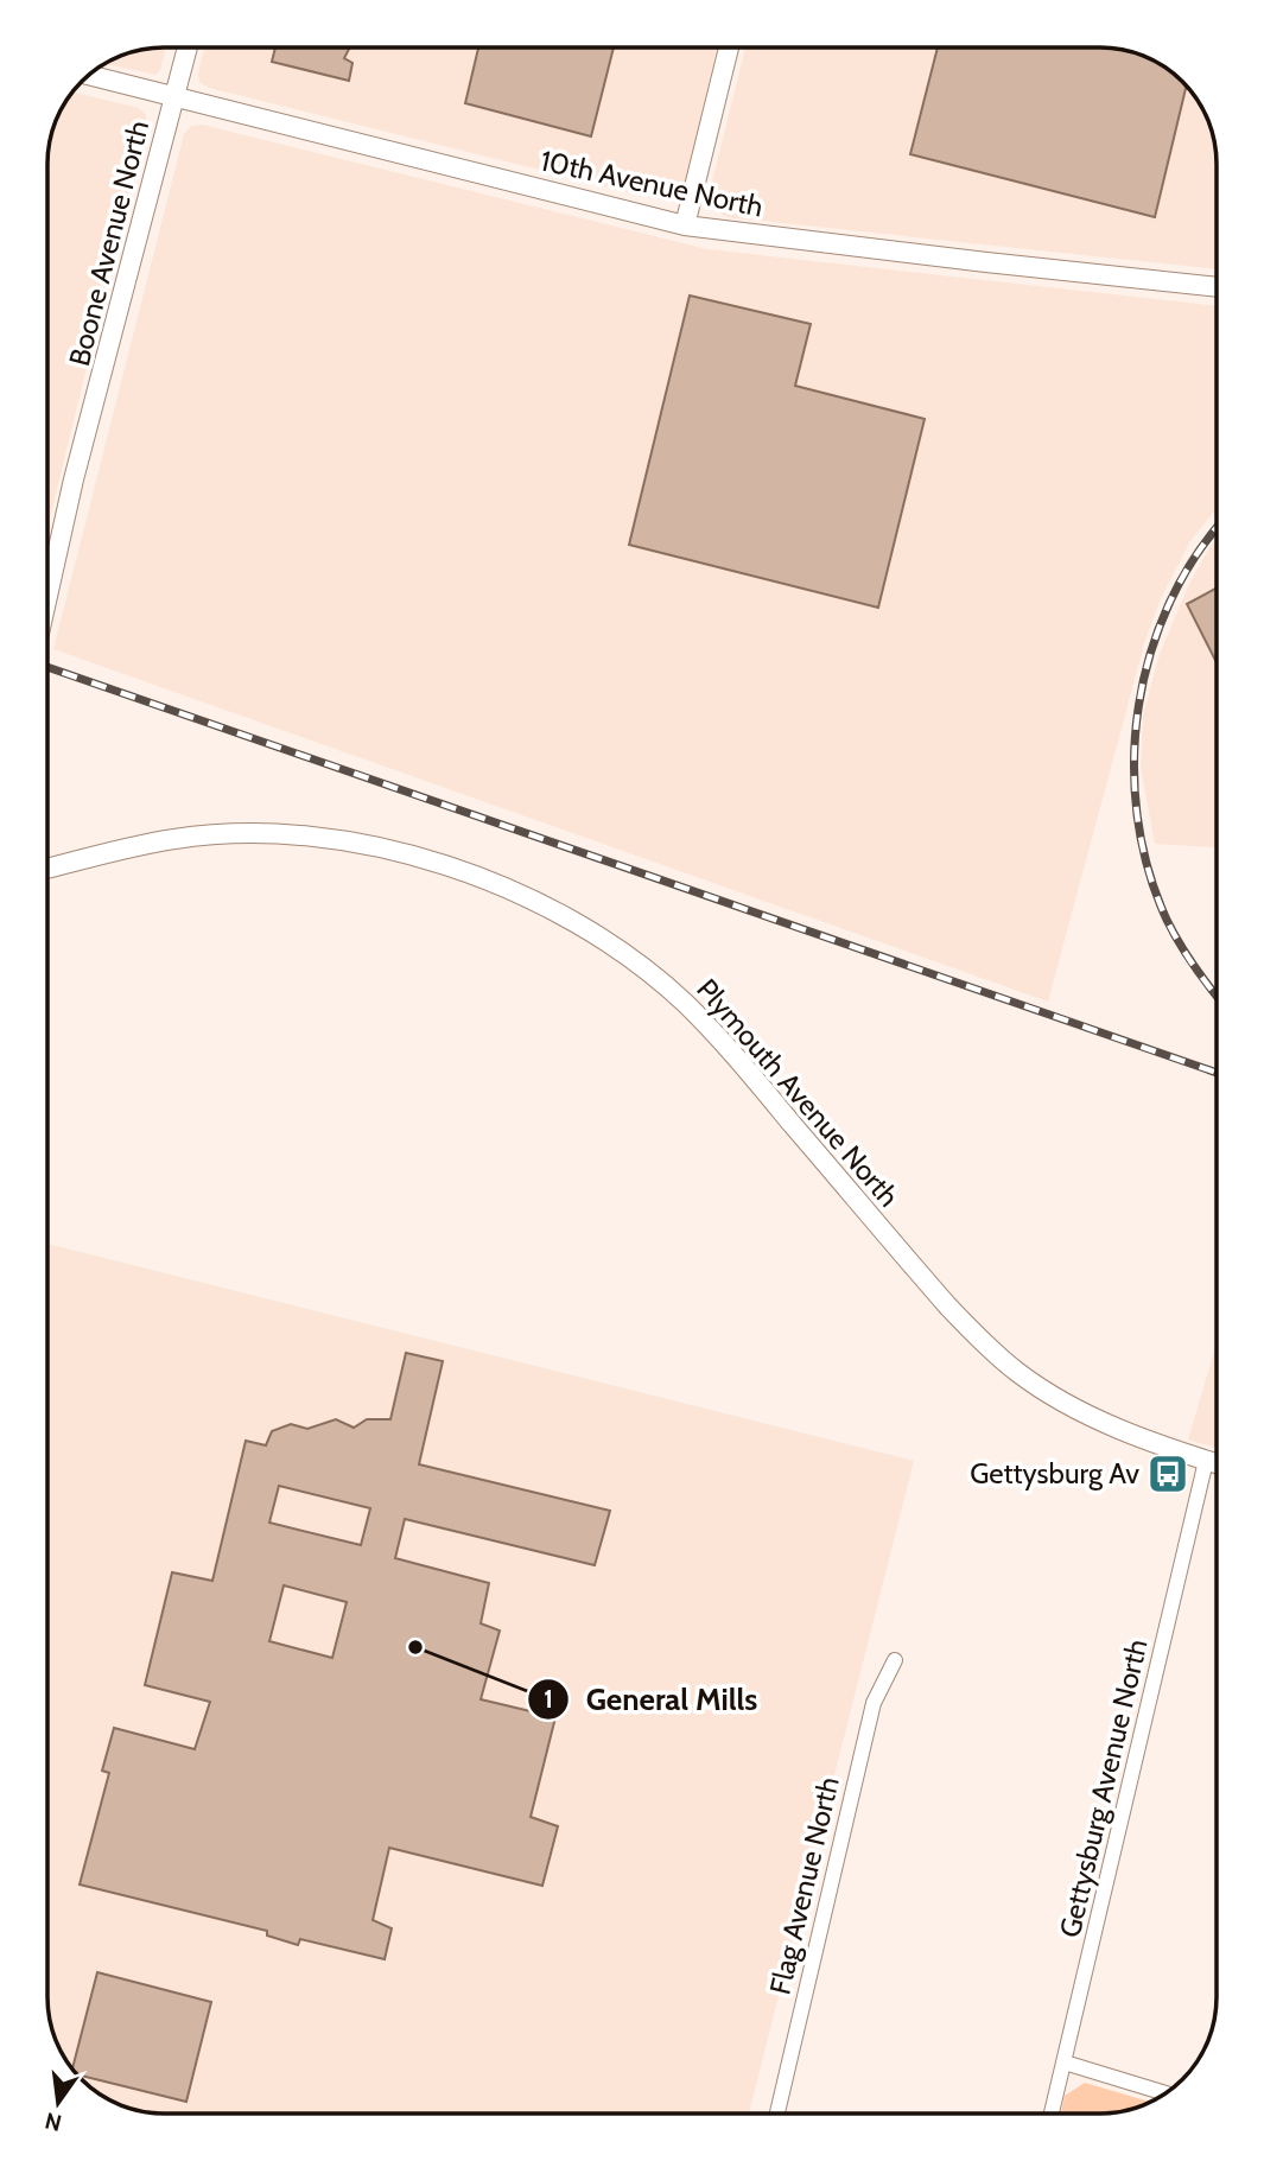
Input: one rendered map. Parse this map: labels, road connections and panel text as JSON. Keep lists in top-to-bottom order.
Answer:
{
  "streets": {
    "street": [
      "10th Avenue North",
      "Boone Avenue North",
      "Plymouth Avenue North",
      "Gettysburg Avenue North",
      "Flag Avenue North"
    ]
  },
  "crossings": [
    ["10th Avenue North", "Boone Avenue North"],
    ["Plymouth Avenue North", "Gettysburg Avenue North"]
  ],
  "places": {
    "bus stop": ["Gettysburg Av"],
    "other": ["General Mills"]
  },
  "north": "bottom"
}
